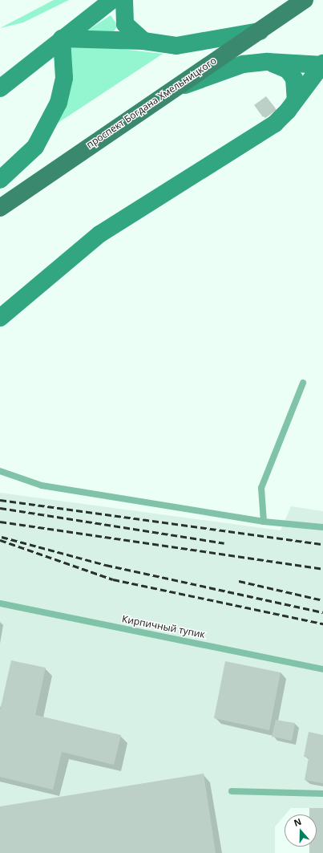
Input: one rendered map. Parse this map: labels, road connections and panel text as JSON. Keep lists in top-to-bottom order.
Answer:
{
  "streets": {
    "main road": ["проспект Богдана Хмельницкого"],
    "lane": ["Кирпичный тупик"]
  },
  "north": "top"
}
